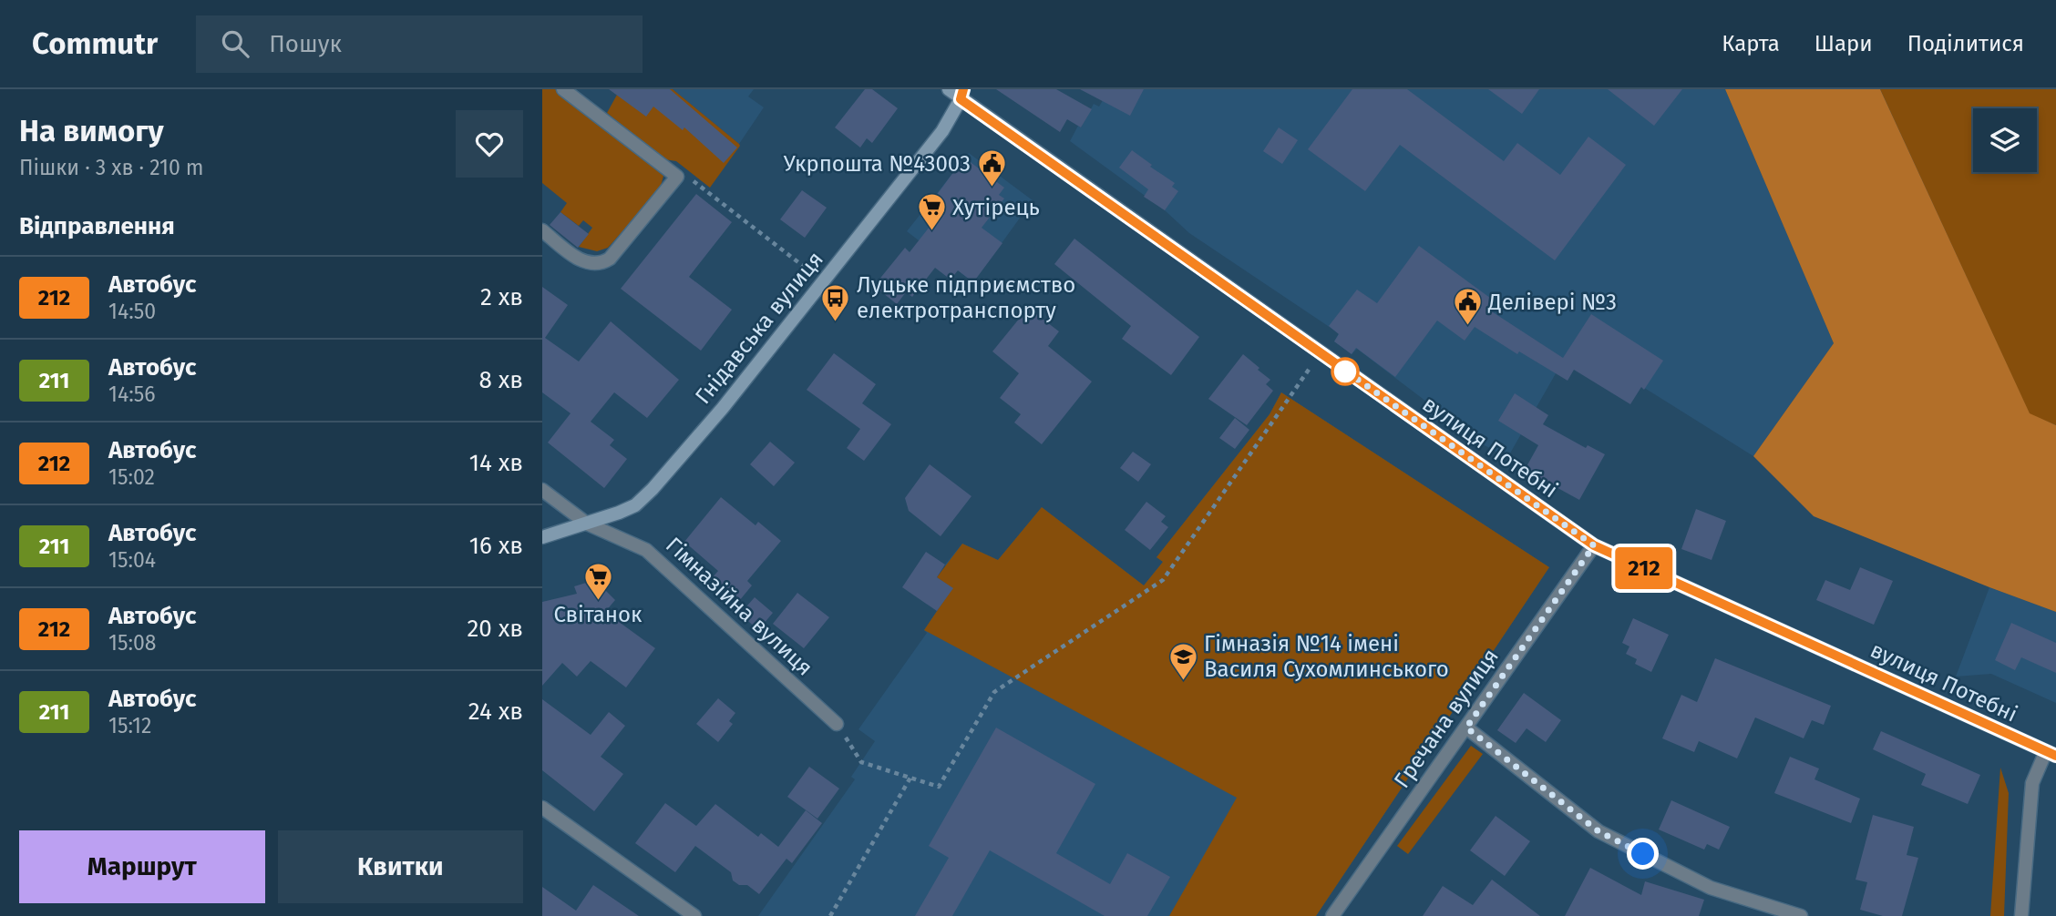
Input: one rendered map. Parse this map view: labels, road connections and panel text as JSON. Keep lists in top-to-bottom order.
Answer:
{
  "streets": {
    "street": [
      "Гнідавська вулиця",
      "вулиця Потебні",
      "Гімназійна вулиця",
      "Гречана вулиця"
    ]
  },
  "crossings": [
    ["Гнідавська вулиця", "вулиця Потебні"],
    ["Гнідавська вулиця", "Гімназійна вулиця"],
    ["вулиця Потебні", "Гречана вулиця"]
  ],
  "places": {
    "public building": ["Укрпошта №43003", "Делівері №3"],
    "supermarket": ["Хутірець", "Світанок"],
    "bus stop": ["Луцьке підприємство електротранспорту"],
    "school or university": ["Гімназія №14 імені Василя Сухомлинського"]
  },
  "lines": ["bus line 212"],
  "page": {
    "header": "Commutr",
    "search": "Пошук",
    "nav": ["Карта", "Шари", "Поділитися"],
    "heading": [
      ["На вимогу", "Пішки · 3 хв · 210 m"],
      "Відправлення"
    ],
    "on_map": "212",
    "list": [
      {
        "mark": "212",
        "name": "Автобус",
        "note": "14:50",
        "value": "2 хв"
      },
      {
        "mark": "211",
        "name": "Автобус",
        "note": "14:56",
        "value": "8 хв"
      },
      {
        "mark": "212",
        "name": "Автобус",
        "note": "15:02",
        "value": "14 хв"
      },
      {
        "mark": "211",
        "name": "Автобус",
        "note": "15:04",
        "value": "16 хв"
      },
      {
        "mark": "212",
        "name": "Автобус",
        "note": "15:08",
        "value": "20 хв"
      },
      {
        "mark": "211",
        "name": "Автобус",
        "note": "15:12",
        "value": "24 хв"
      }
    ],
    "buttons": ["Маршрут", "Квитки"]
  }
}
